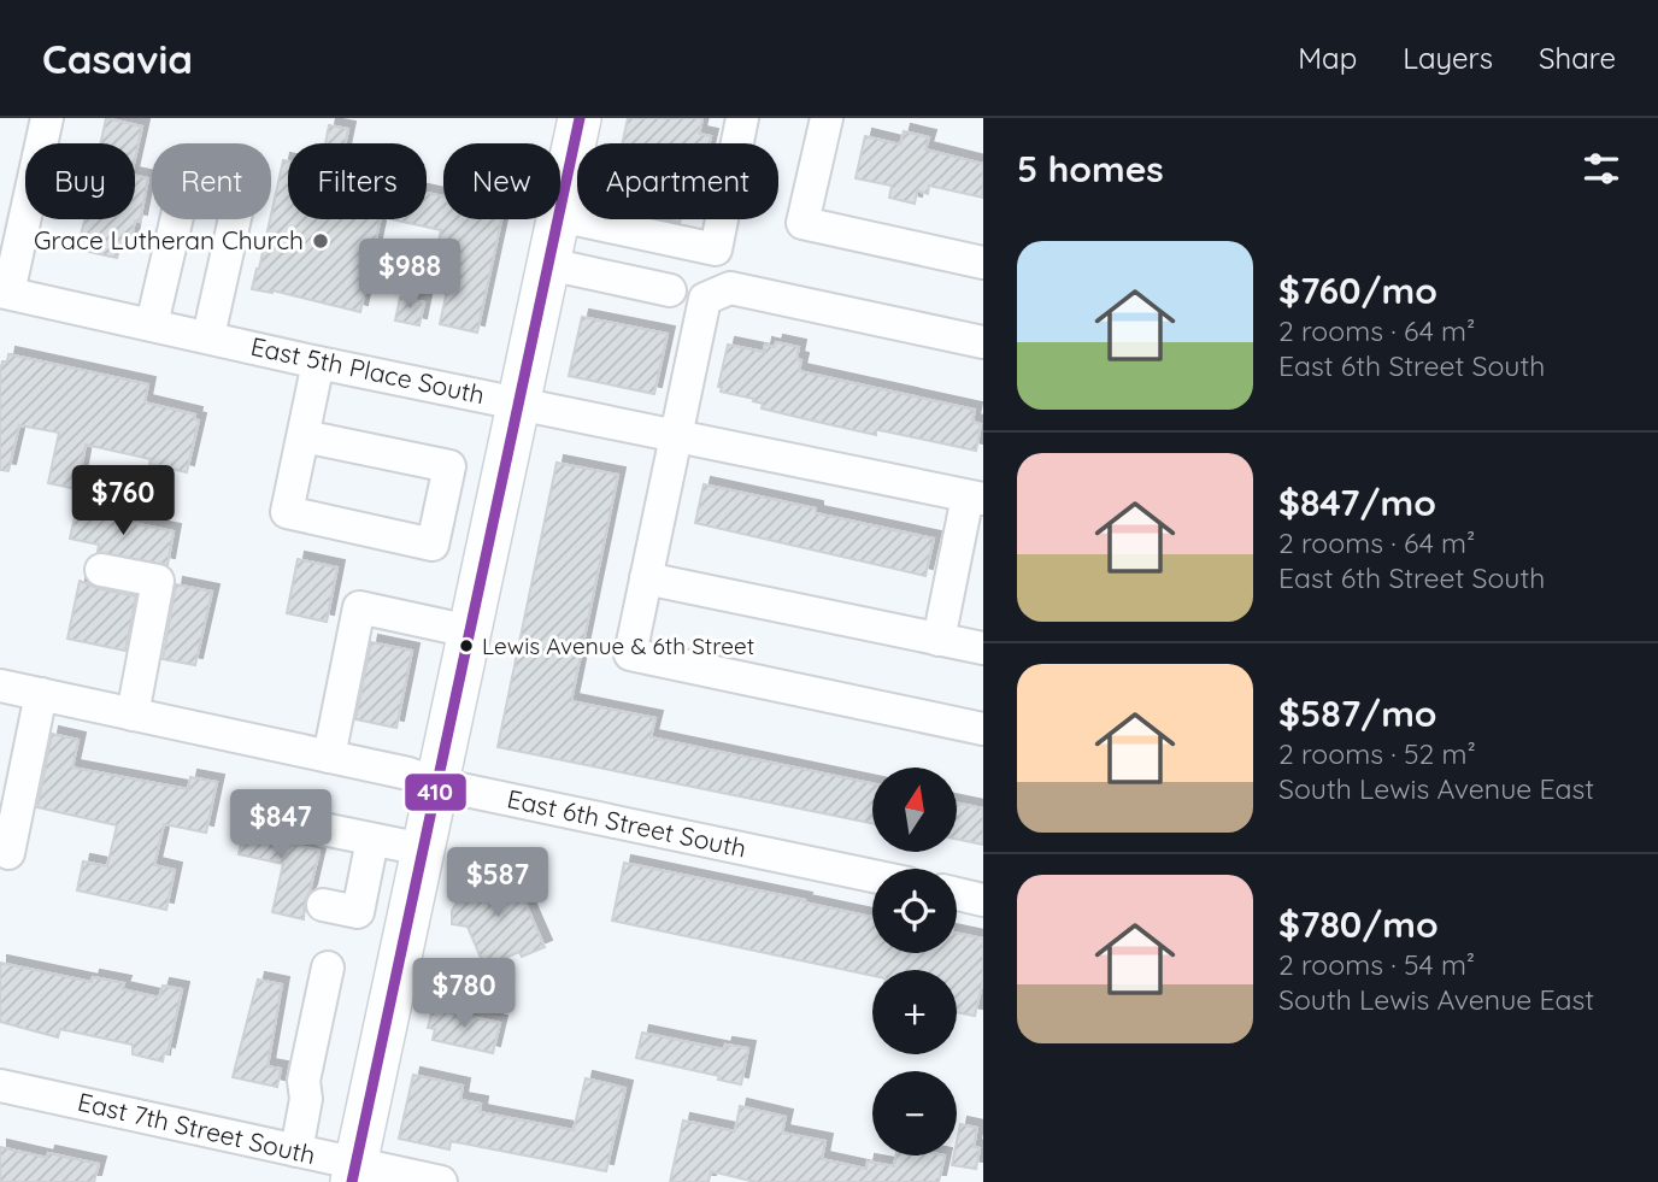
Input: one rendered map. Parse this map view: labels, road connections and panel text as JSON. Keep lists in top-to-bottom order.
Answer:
{
  "streets": {
    "street": ["East 5th Place South", "East 6th Street South", "East 7th Street South"]
  },
  "places": ["Grace Lutheran Church", "Lewis Avenue & 6th Street"],
  "lines": ["transit line 410"],
  "north": "top",
  "page": {
    "header": "Casavia",
    "nav": ["Map", "Layers", "Share"],
    "heading": "5 homes",
    "chip": [
      "Buy",
      "Rent",
      "Filters",
      "New",
      "Apartment"
    ],
    "list": [
      {
        "name": "$760/mo",
        "note": "2 rooms · 64 m² · East 6th Street South"
      },
      {
        "name": "$847/mo",
        "note": "2 rooms · 64 m² · East 6th Street South"
      },
      {
        "name": "$587/mo",
        "note": "2 rooms · 52 m² · South Lewis Avenue East"
      },
      {
        "name": "$780/mo",
        "note": "2 rooms · 54 m² · South Lewis Avenue East"
      }
    ],
    "price": [
      "$988",
      "$760",
      "$847",
      "$587",
      "$780"
    ],
    "map_buttons": ["+", "−"]
  }
}
